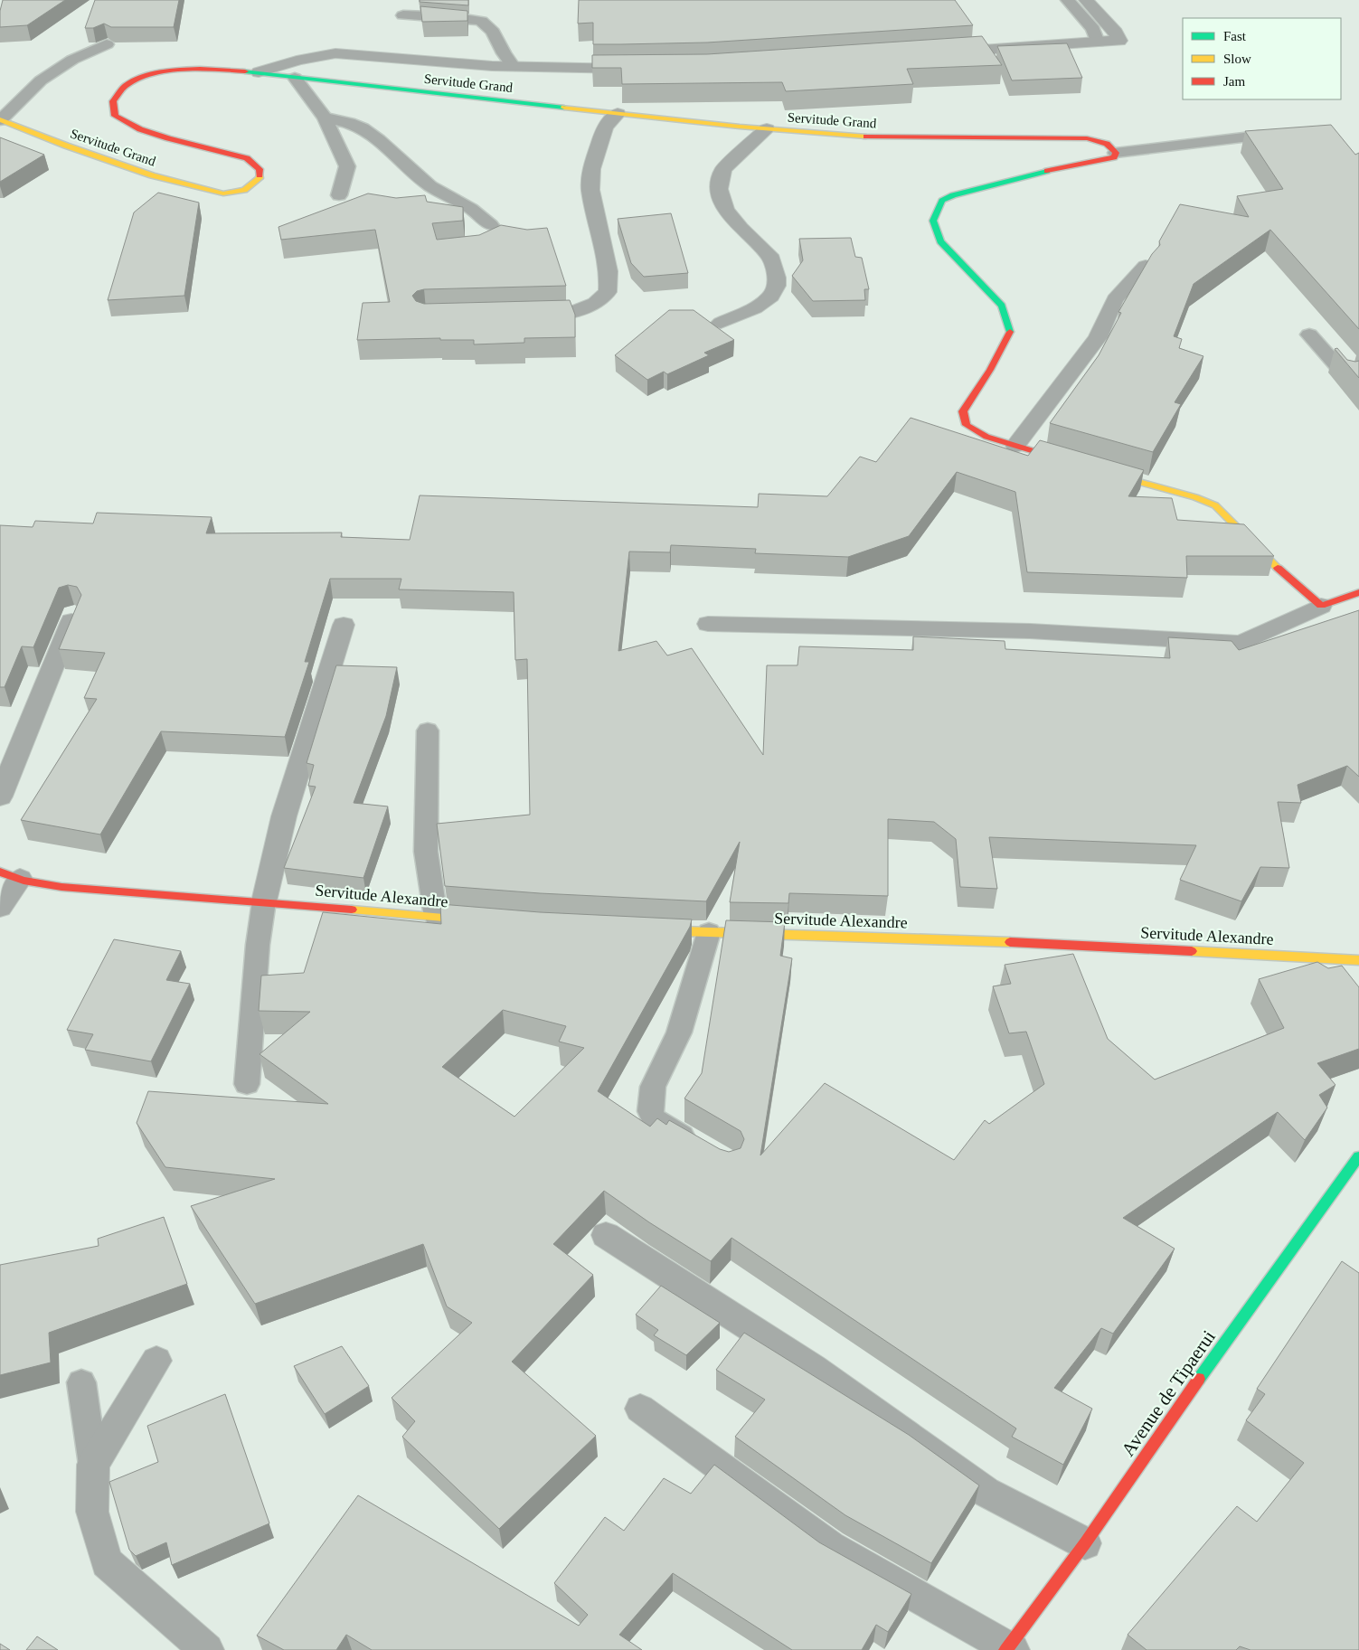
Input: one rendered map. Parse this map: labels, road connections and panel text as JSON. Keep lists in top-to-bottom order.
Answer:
{
  "streets": {
    "street": ["Servitude Grand", "Servitude Alexandre", "Avenue de Tipaerui"]
  },
  "legend": ["Fast", "Slow", "Jam"]
}
